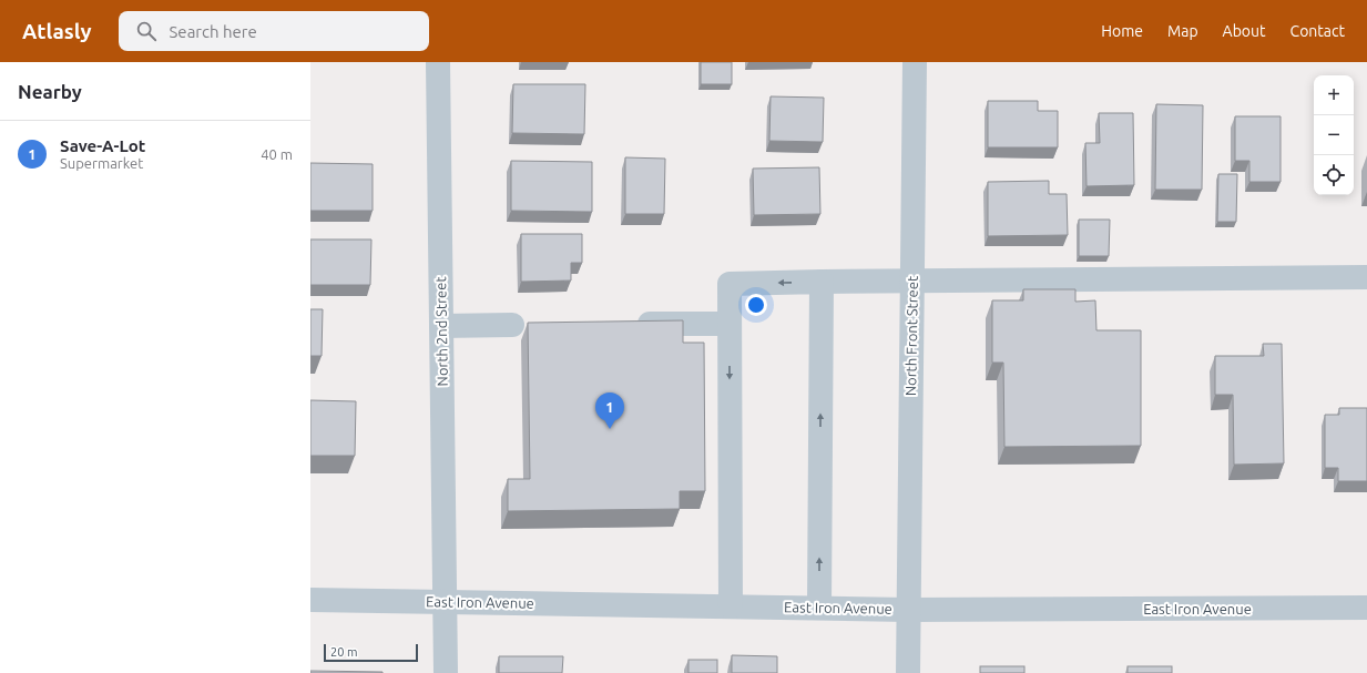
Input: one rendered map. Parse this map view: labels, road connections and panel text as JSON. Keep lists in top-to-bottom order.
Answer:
{
  "streets": {
    "street": ["North 2nd Street", "North Front Street", "East Iron Avenue"]
  },
  "crossings": [
    ["North 2nd Street", "East Iron Avenue"],
    ["North Front Street", "East Iron Avenue"]
  ],
  "scale_bar": "20 m",
  "page": {
    "header": "Atlasly",
    "search": "Search here",
    "nav": [
      "Home",
      "Map",
      "About",
      "Contact"
    ],
    "heading": "Nearby",
    "map_buttons": ["+", "−"],
    "list": [
      {
        "mark": "1",
        "name": "Save-A-Lot",
        "note": "Supermarket",
        "value": "40 m"
      }
    ],
    "pins": "1",
    "scale": "20 m"
  }
}
